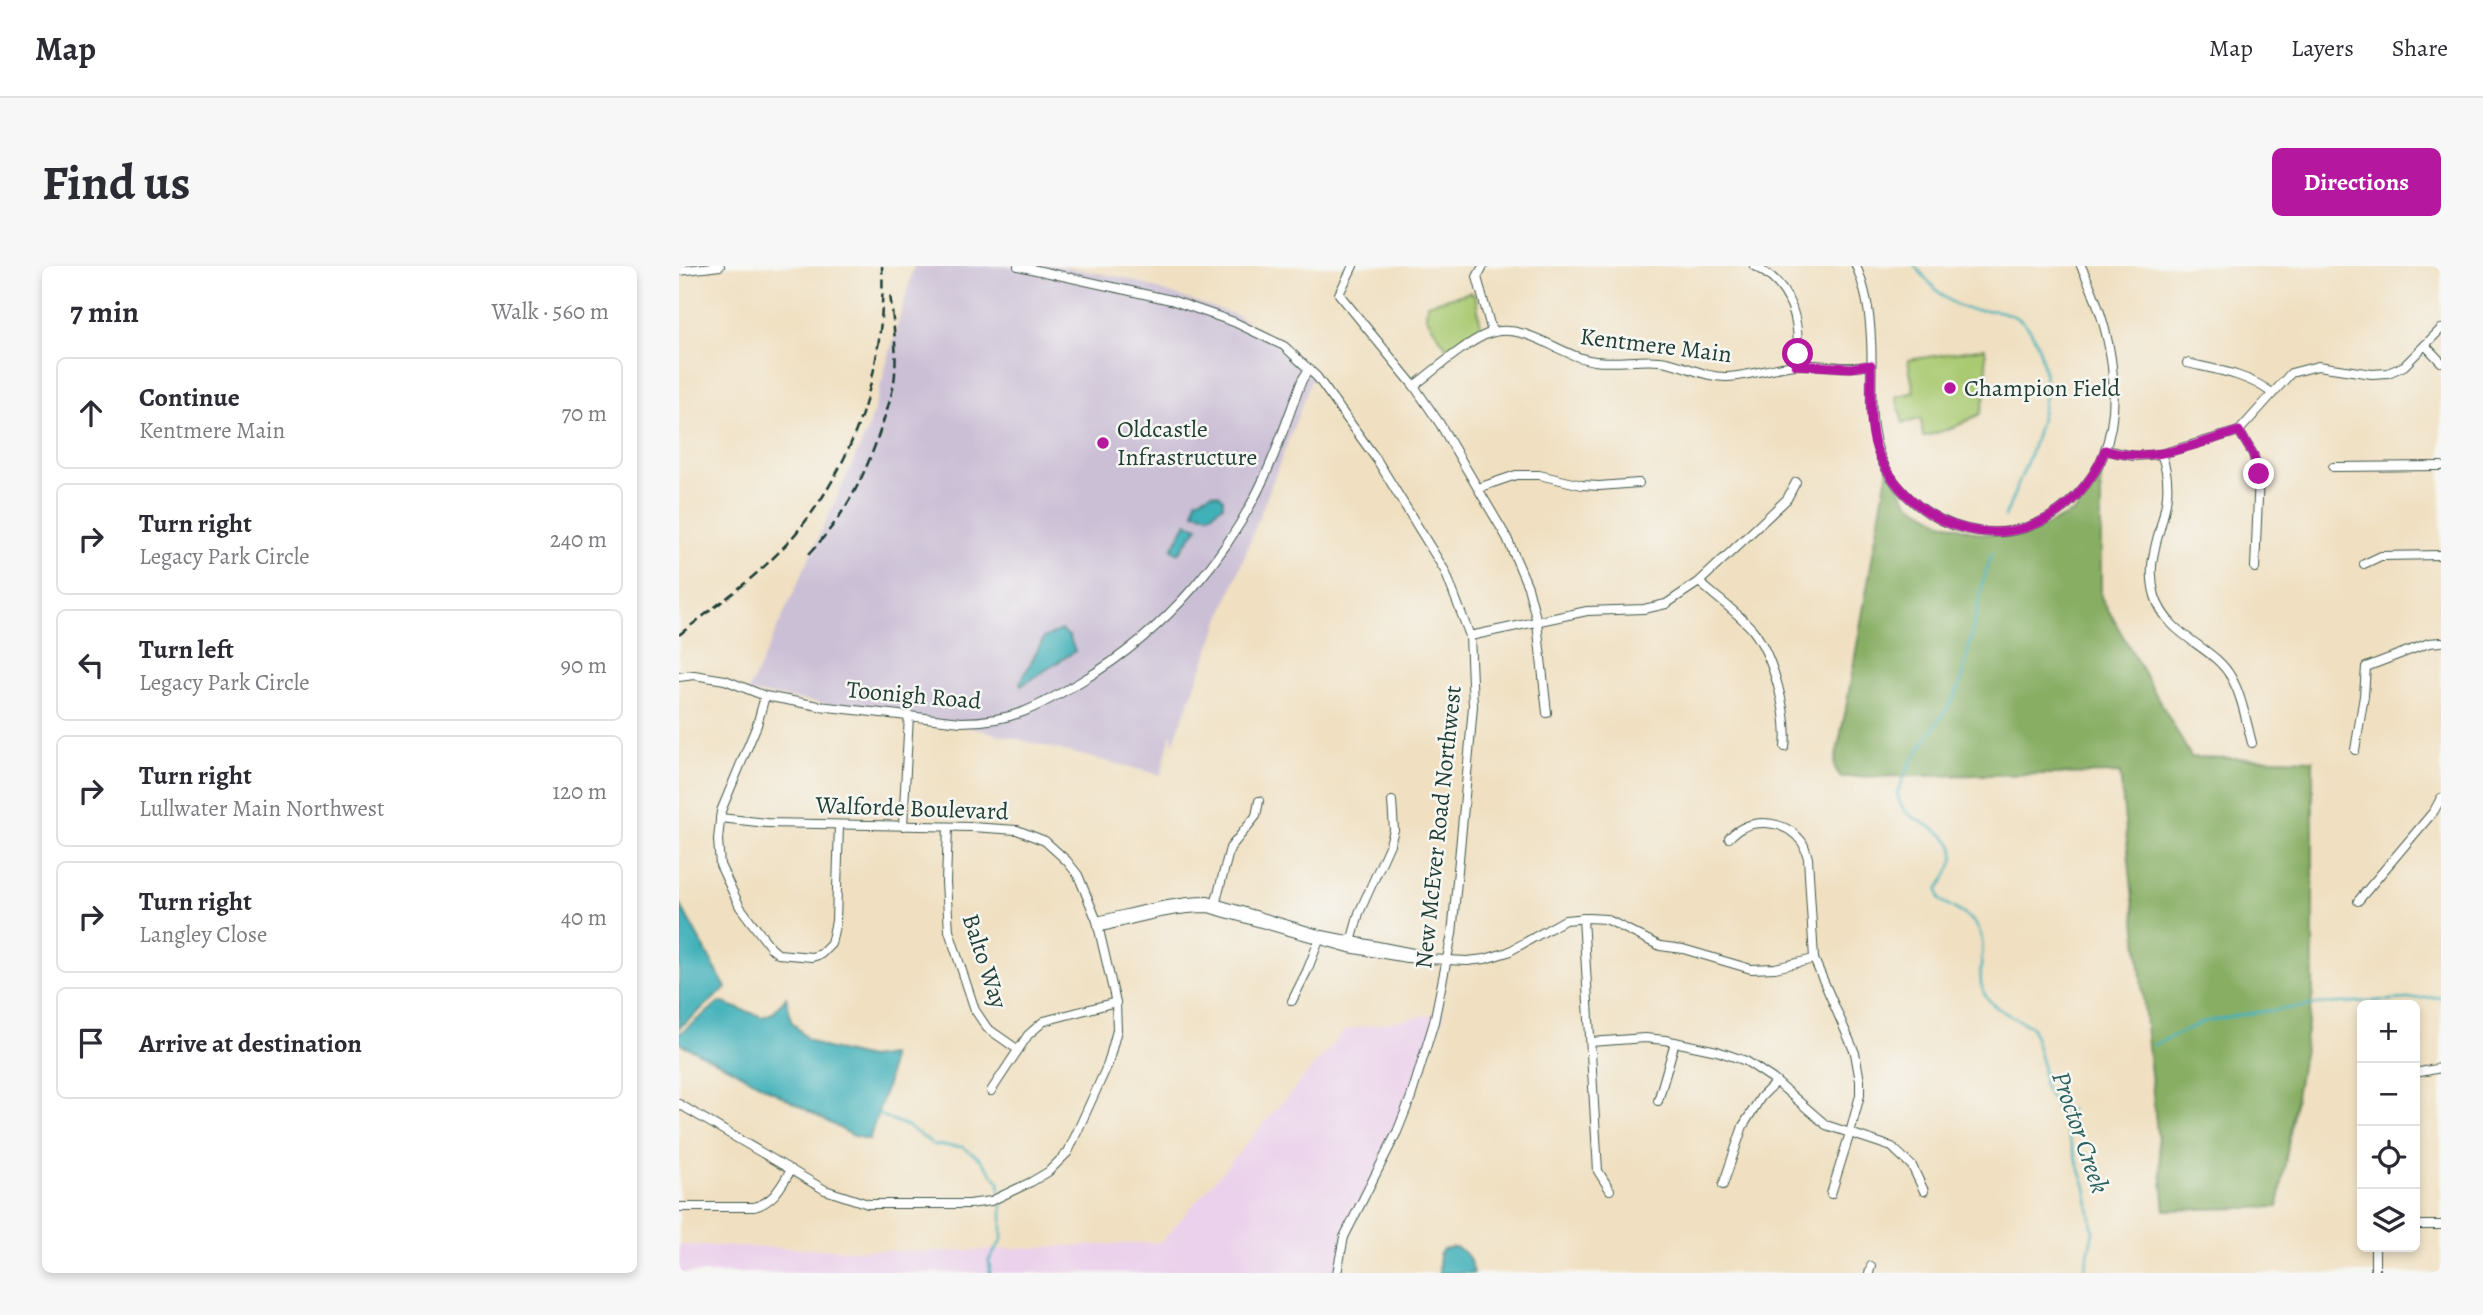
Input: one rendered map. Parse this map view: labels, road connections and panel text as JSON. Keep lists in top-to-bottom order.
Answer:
{
  "streets": {
    "street": [
      "Kentmere Main",
      "Toonigh Road",
      "Walforde Boulevard",
      "New McEver Road Northwest",
      "Balto Way"
    ]
  },
  "crossings": [
    ["Toonigh Road", "New McEver Road Northwest"],
    ["Walforde Boulevard", "Balto Way"]
  ],
  "water": ["Proctor Creek"],
  "places": ["Champion Field", "Oldcastle Infrastructure"],
  "page": {
    "header": "Map",
    "nav": ["Map", "Layers", "Share"],
    "buttons": "Directions",
    "title": "Find us",
    "heading": ["7 min", "Walk · 560 m"],
    "list": [
      ["Continue", "Kentmere Main", "70 m"],
      ["Turn right", "Legacy Park Circle", "240 m"],
      ["Turn left", "Legacy Park Circle", "90 m"],
      ["Turn right", "Lullwater Main Northwest", "120 m"],
      ["Turn right", "Langley Close", "40 m"],
      "Arrive at destination"
    ],
    "map_buttons": ["+", "−"]
  }
}
